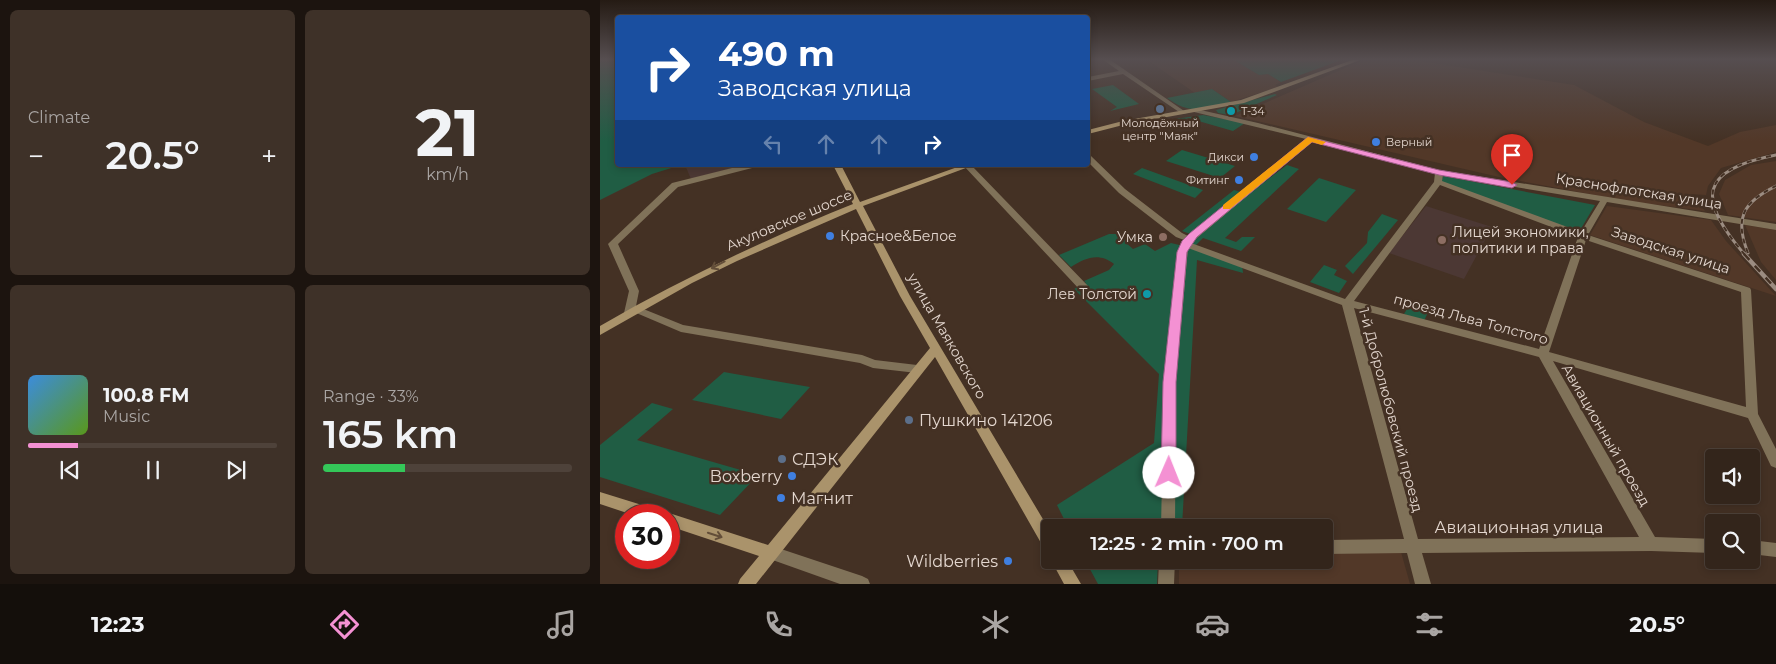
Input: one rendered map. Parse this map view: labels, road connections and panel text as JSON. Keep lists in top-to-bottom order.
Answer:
{
  "streets": {
    "street": [
      "Краснофлотская улица",
      "Акуловское шоссе",
      "Заводская улица",
      "проезд Льва Толстого",
      "улица Маяковского",
      "1-й Добролюбовский проезд",
      "Авиационный проезд",
      "Авиационная улица"
    ]
  },
  "crossings": [
    ["Краснофлотская улица", "Заводская улица"],
    ["Краснофлотская улица", "1-й Добролюбовский проезд"],
    ["Акуловское шоссе", "улица Маяковского"],
    ["Заводская улица", "проезд Льва Толстого"],
    ["Заводская улица", "1-й Добролюбовский проезд"],
    ["проезд Льва Толстого", "1-й Добролюбовский проезд"],
    ["проезд Льва Толстого", "Авиационный проезд"],
    ["1-й Добролюбовский проезд", "Авиационная улица"],
    ["Авиационный проезд", "Авиационная улица"]
  ],
  "one_way": ["Акуловское шоссе"],
  "places": [
    "Молодёжный центр \"Маяк\"",
    "Т-34",
    "Верный",
    "Дикси",
    "Фитинг",
    "Красное&Белое",
    "Умка",
    "Лицей экономики, политики и права",
    "Лев Толстой",
    "Пушкино 141206",
    "СДЭК",
    "Boxberry",
    "Магнит",
    "Wildberries"
  ],
  "page": {
    "tile": [
      "Climate",
      ["21", "km/h"],
      ["Range · 33%", "165 km"]
    ],
    "turn": ["490 m", "Заводская улица"],
    "heat": ["−", "20.5°", "+"],
    "song": ["100.8 FM", "Music"],
    "limit": "30",
    "trip": "12:25 · 2 min · 700 m",
    "tabs": ["12:23", "20.5°"]
  }
}
